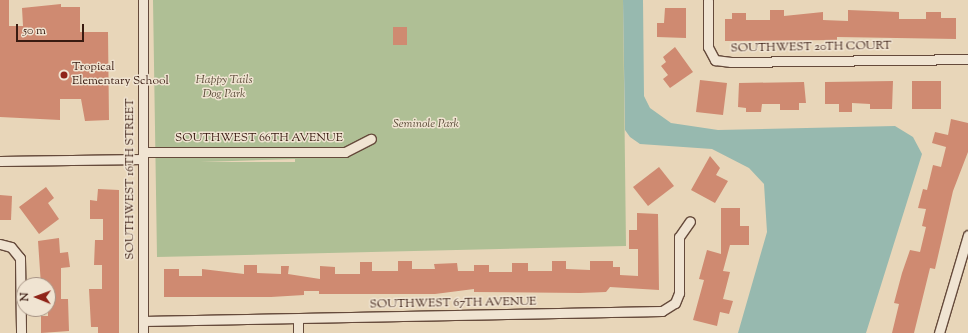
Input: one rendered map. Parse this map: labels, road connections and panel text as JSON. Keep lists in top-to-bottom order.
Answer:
{
  "streets": {
    "street": [
      "SOUTHWEST 20TH COURT",
      "SOUTHWEST 66TH AVENUE",
      "SOUTHWEST 16TH STREET",
      "SOUTHWEST 67TH AVENUE"
    ]
  },
  "crossings": [
    ["SOUTHWEST 66TH AVENUE", "SOUTHWEST 16TH STREET"],
    ["SOUTHWEST 16TH STREET", "SOUTHWEST 67TH AVENUE"]
  ],
  "parks": ["Happy Tails Dog Park", "Seminole Park"],
  "places": ["Tropical Elementary School"],
  "scale_bar": "50 m",
  "north": "left"
}
